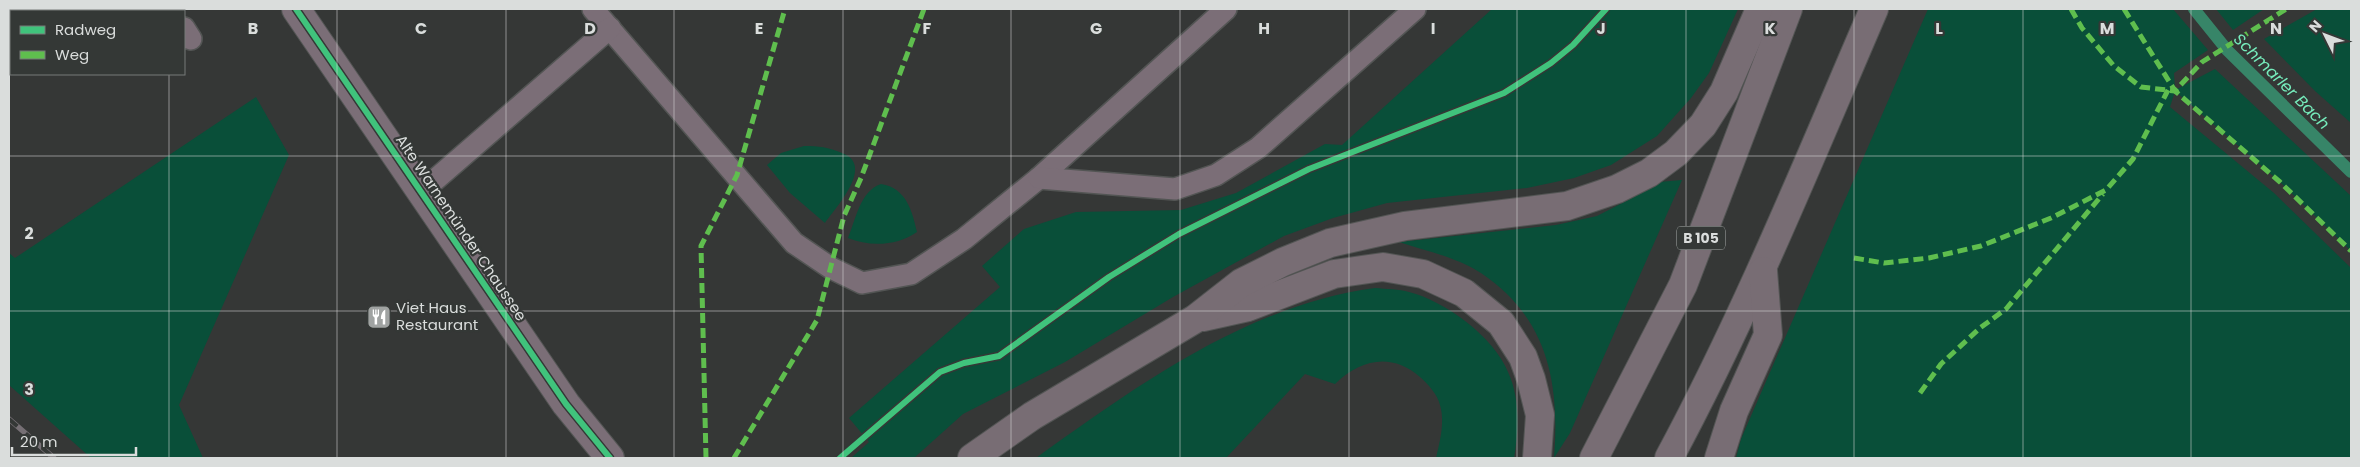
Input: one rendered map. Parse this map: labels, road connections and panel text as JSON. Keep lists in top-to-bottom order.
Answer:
{
  "streets": {
    "highway": ["B 105"],
    "street": ["Alte Warnemünder Chaussee"]
  },
  "water": ["Schmarler Bach"],
  "places": {
    "restaurant": ["Viet Haus Restaurant"]
  },
  "legend": ["Radweg", "Weg"],
  "scale_bar": "20 m",
  "north": "top left",
  "grid": {
    "columns": [
      "B",
      "C",
      "D",
      "E",
      "F",
      "G",
      "H",
      "I",
      "J",
      "K",
      "L",
      "M",
      "N"
    ],
    "rows": ["2", "3"]
  }
}
